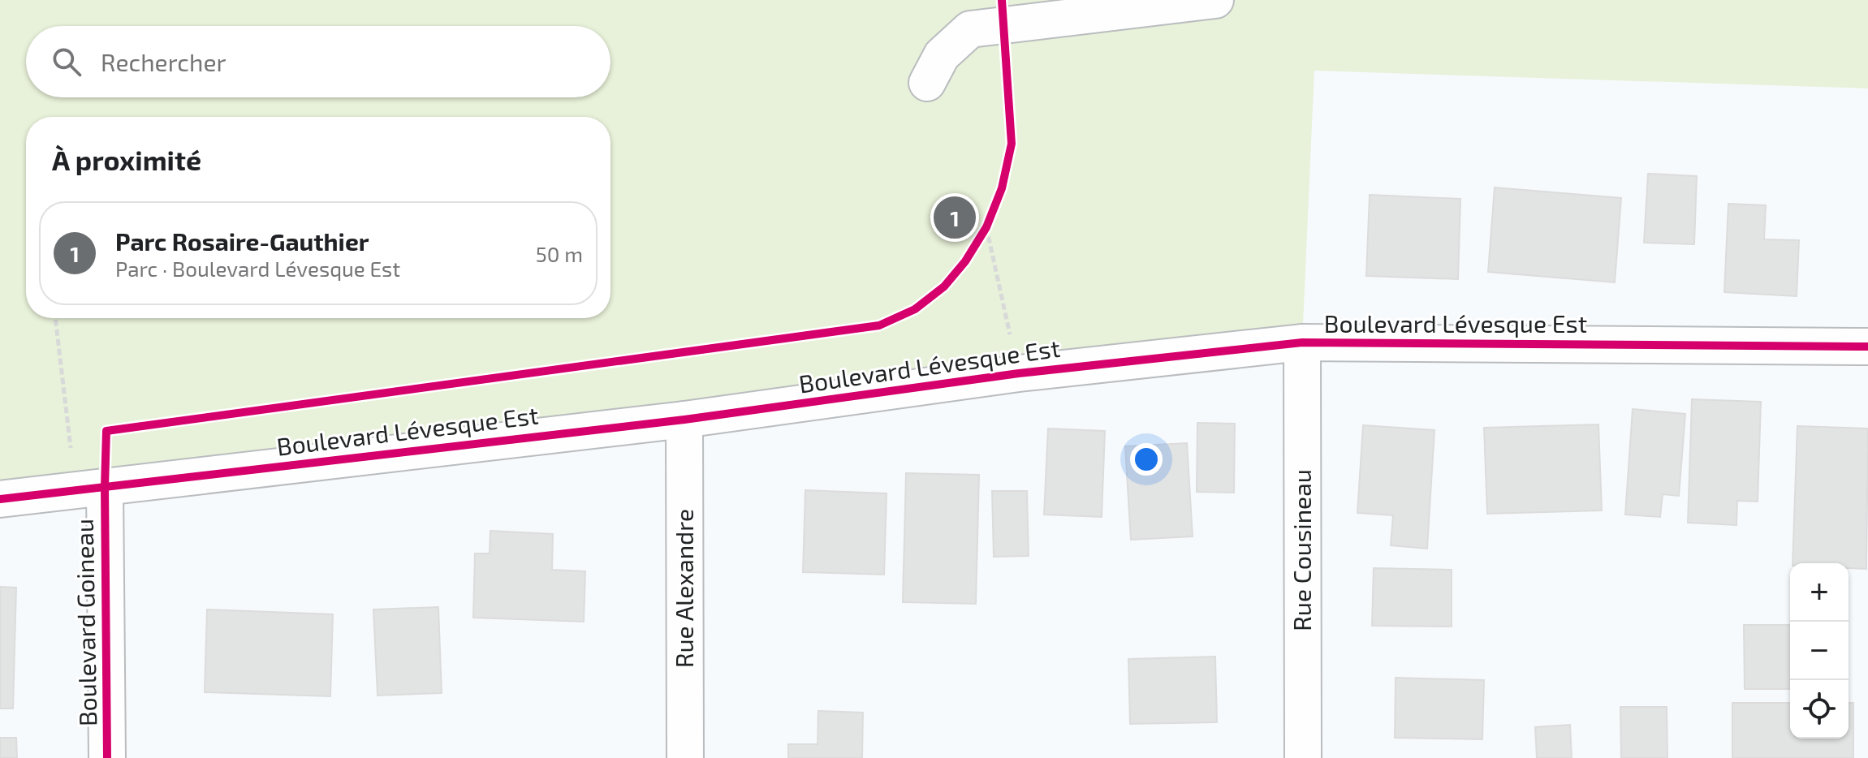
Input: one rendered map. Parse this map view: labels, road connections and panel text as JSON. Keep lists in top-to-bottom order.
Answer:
{
  "streets": {
    "street": [
      "Boulevard Lévesque Est",
      "Rue Cousineau",
      "Rue Alexandre",
      "Boulevard Goineau"
    ]
  },
  "crossings": [
    ["Boulevard Lévesque Est", "Rue Cousineau"],
    ["Boulevard Lévesque Est", "Rue Alexandre"],
    ["Boulevard Lévesque Est", "Boulevard Goineau"]
  ],
  "page": {
    "search": "Rechercher",
    "heading": "À proximité",
    "pins": "1",
    "list": [
      {
        "mark": "1",
        "name": "Parc Rosaire-Gauthier",
        "note": "Parc · Boulevard Lévesque Est",
        "value": "50 m"
      }
    ],
    "map_buttons": ["+", "−"]
  }
}
